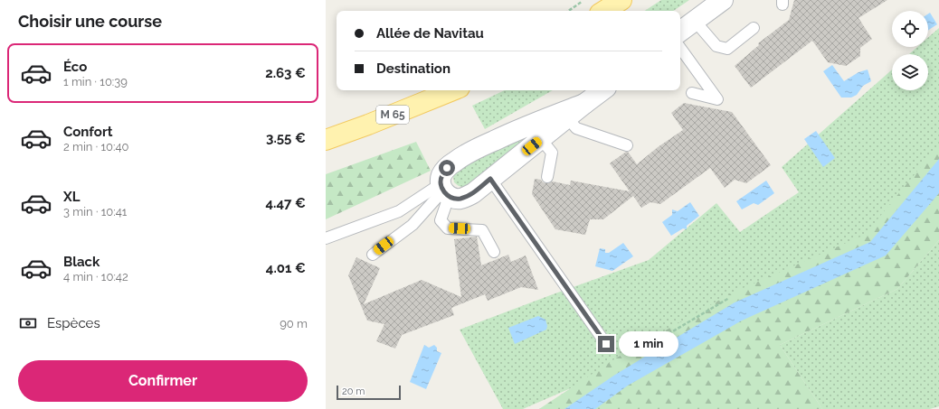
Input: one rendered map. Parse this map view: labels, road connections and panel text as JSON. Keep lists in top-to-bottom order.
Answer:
{
  "streets": {
    "main road": ["M 65"]
  },
  "scale_bar": "20 m",
  "page": {
    "heading": "Choisir une course",
    "banner": ["Allée de Navitau", "Destination"],
    "list": [
      {
        "name": "Éco",
        "note": "1 min · 10:39",
        "value": "2.63 €"
      },
      {
        "name": "Confort",
        "note": "2 min · 10:40",
        "value": "3.55 €"
      },
      {
        "name": "XL",
        "note": "3 min · 10:41",
        "value": "4.47 €"
      },
      {
        "name": "Black",
        "note": "4 min · 10:42",
        "value": "4.01 €"
      }
    ],
    "pay": ["Espèces", "90 m"],
    "bubble": "1 min",
    "buttons": "Confirmer",
    "scale": "20 m"
  }
}
